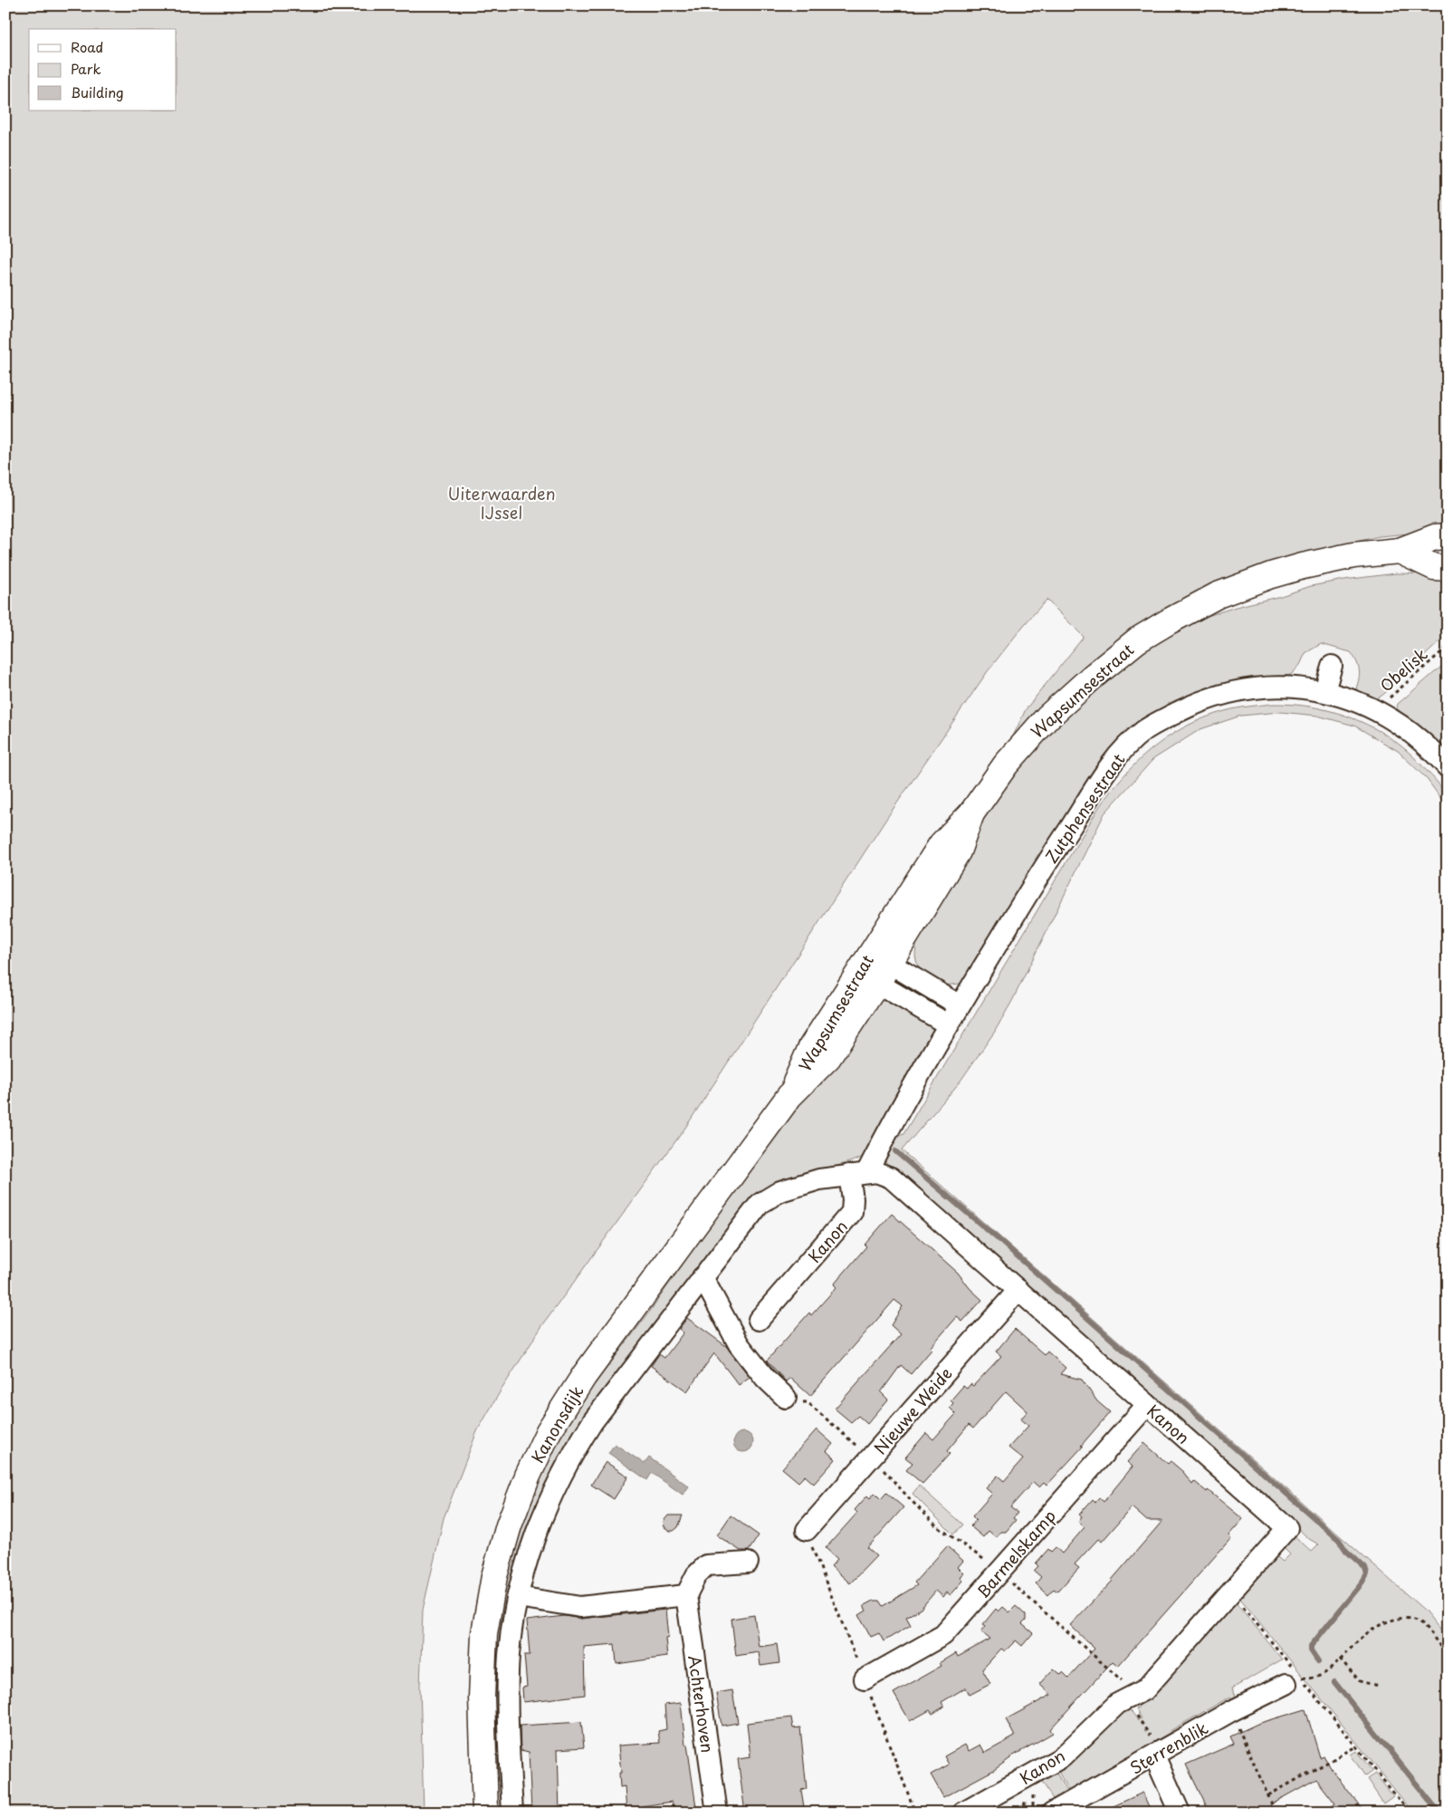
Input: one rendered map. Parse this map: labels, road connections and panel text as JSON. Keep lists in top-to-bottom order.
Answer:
{
  "streets": {
    "street": [
      "Wapsumsestraat",
      "Zutphensestraat",
      "Kanon",
      "Nieuwe Weide",
      "Kanonsdijk",
      "Barmelskamp",
      "Achterhoven",
      "Sterrenblik"
    ],
    "path": ["Obelisk"]
  },
  "crossings": [
    ["Obelisk", "Zutphensestraat"],
    ["Wapsumsestraat", "Kanonsdijk"],
    ["Zutphensestraat", "Kanon"],
    ["Zutphensestraat", "Kanonsdijk"],
    ["Kanon", "Nieuwe Weide"],
    ["Kanon", "Kanonsdijk"],
    ["Kanon", "Barmelskamp"]
  ],
  "parks": ["Uiterwaarden IJssel"],
  "legend": ["Road", "Park", "Building"]
}
